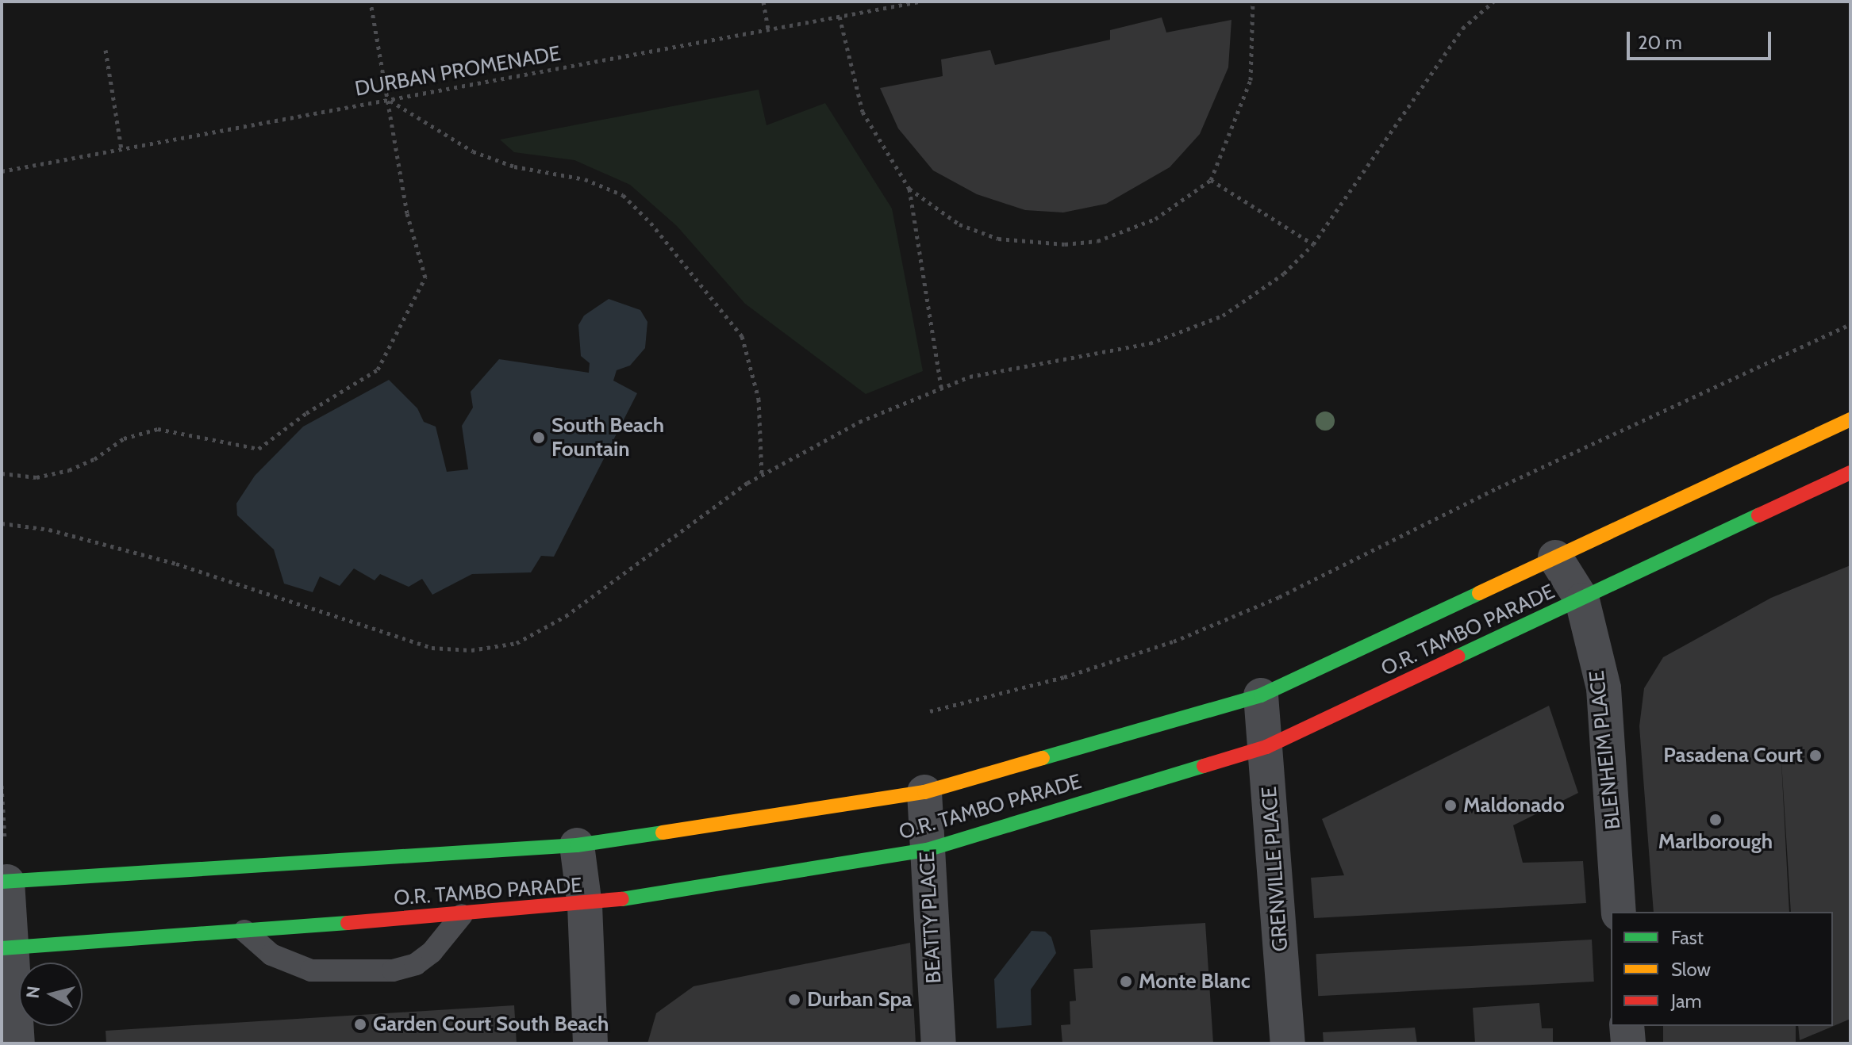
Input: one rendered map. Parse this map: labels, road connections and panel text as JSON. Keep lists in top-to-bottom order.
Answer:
{
  "streets": {
    "main road": ["O.R. TAMBO PARADE"],
    "street": ["BLENHEIM PLACE", "GRENVILLE PLACE", "BEATTY PLACE"],
    "path": ["DURBAN PROMENADE"]
  },
  "crossings": [
    ["O.R. TAMBO PARADE", "BLENHEIM PLACE"],
    ["O.R. TAMBO PARADE", "GRENVILLE PLACE"],
    ["O.R. TAMBO PARADE", "BEATTY PLACE"]
  ],
  "places": [
    "South Beach Fountain",
    "Pasadena Court",
    "Maldonado",
    "Marlborough",
    "Monte Blanc",
    "Durban Spa",
    "Garden Court South Beach"
  ],
  "legend": ["Fast", "Slow", "Jam"],
  "scale_bar": "20 m",
  "north": "left"
}
